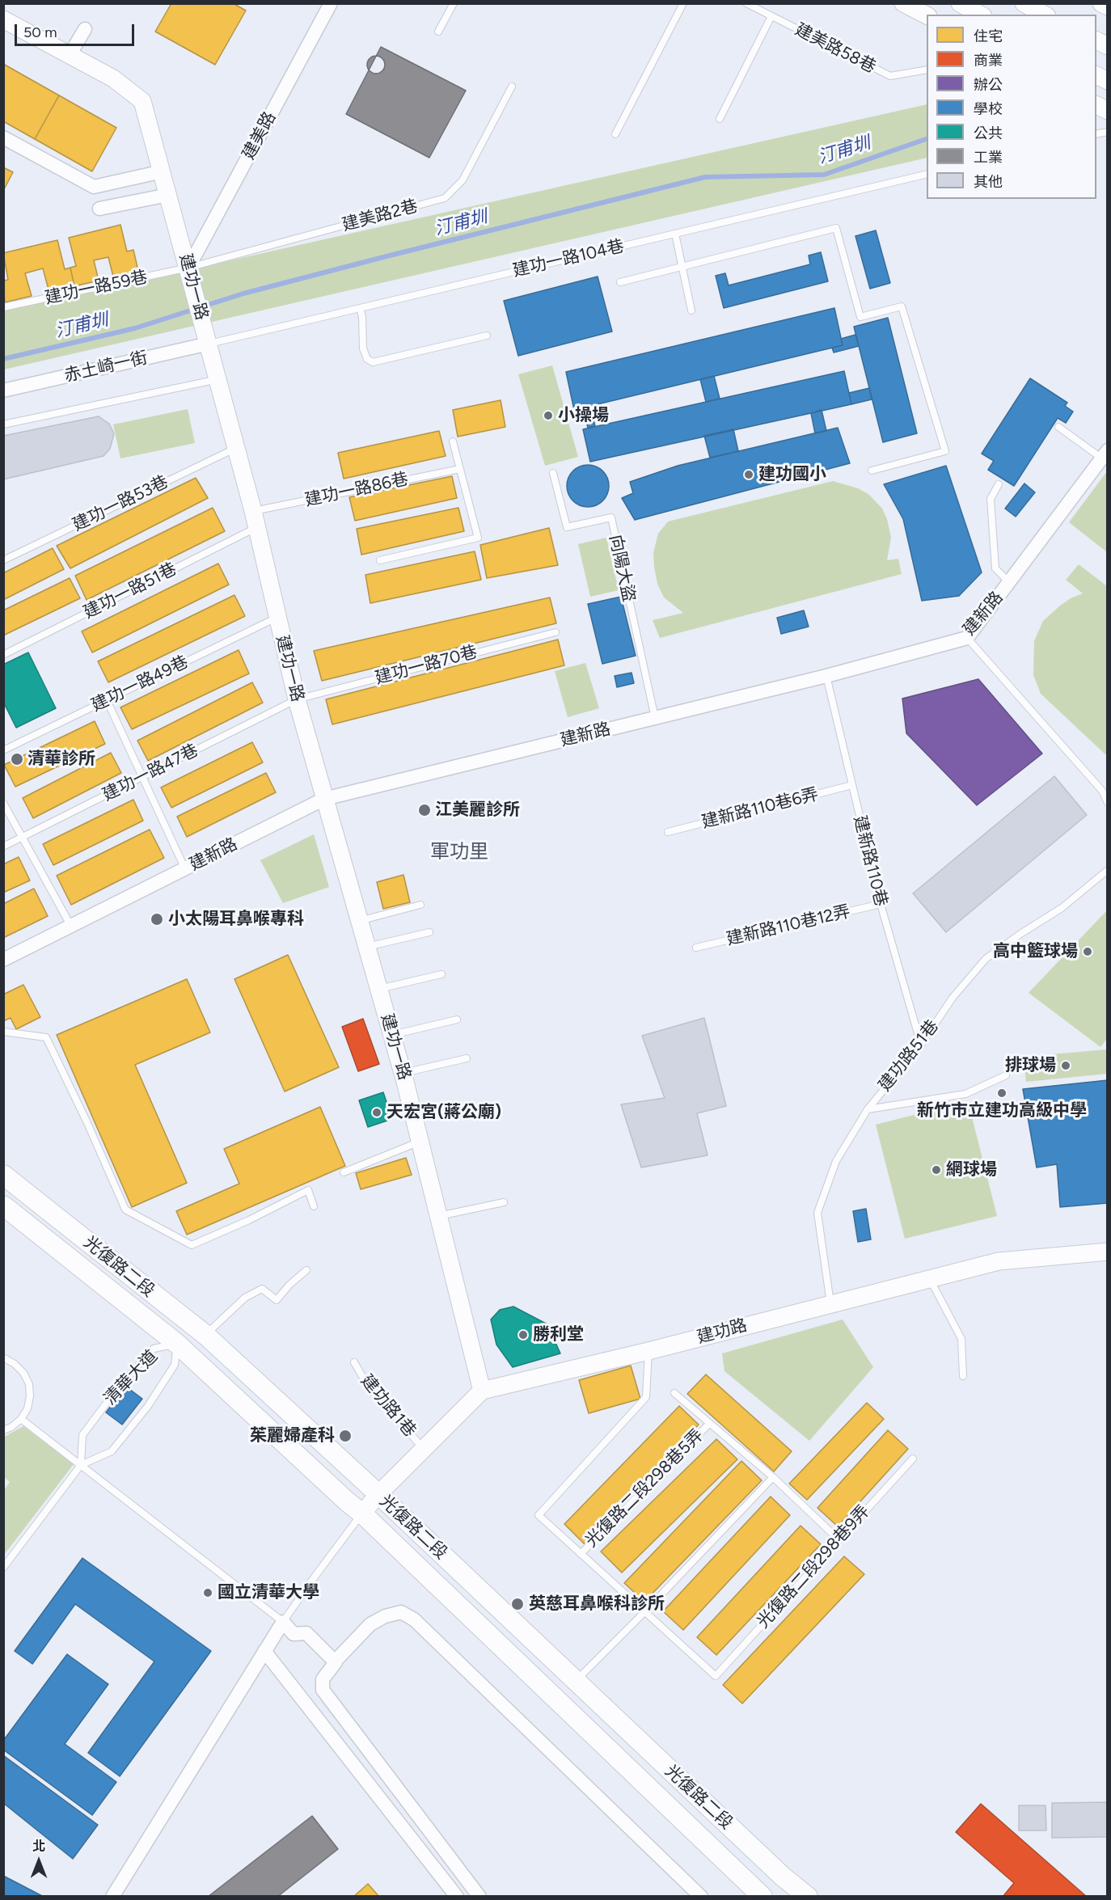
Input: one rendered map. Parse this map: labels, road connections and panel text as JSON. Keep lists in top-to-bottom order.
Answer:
{
  "streets": {
    "main road": ["光復路二段"],
    "street": [
      "建美路",
      "建功一路",
      "赤土崎一街",
      "建新路",
      "建功路"
    ],
    "lane": [
      "建美路58巷",
      "建美路2巷",
      "建功一路104巷",
      "建功一路59巷",
      "建功一路86巷",
      "建功一路53巷",
      "向陽大盜",
      "建功一路51巷",
      "建功一路70巷",
      "建功一路49巷",
      "建功一路47巷",
      "建新路110巷6弄",
      "建新路110巷",
      "建新路110巷12弄",
      "建功路51巷",
      "清華大道",
      "建功路1巷",
      "光復路二段298巷5弄",
      "光復路二段298巷9弄"
    ]
  },
  "crossings": [
    ["建美路", "建美路2巷"],
    ["建美路", "建功一路"],
    ["建美路", "建功一路59巷"],
    ["建美路2巷", "建功一路"],
    ["建美路2巷", "建功一路59巷"],
    ["建功一路104巷", "建功一路"],
    ["建功一路104巷", "赤土崎一街"],
    ["建功一路", "建功一路59巷"],
    ["建功一路", "赤土崎一街"],
    ["建功一路", "建功一路86巷"],
    ["建功一路", "建功一路53巷"],
    ["建功一路", "建功一路51巷"],
    ["建功一路", "建新路"],
    ["建功一路", "建功一路70巷"],
    ["建功一路", "建功一路49巷"],
    ["建功一路", "建功一路47巷"],
    ["建功一路", "建功路"],
    ["建功一路86巷", "建功一路51巷"],
    ["向陽大盜", "建新路"],
    ["建新路", "建新路110巷"],
    ["建功一路70巷", "建功一路47巷"],
    ["建新路110巷6弄", "建新路110巷"],
    ["建新路110巷", "建新路110巷12弄"],
    ["建新路110巷", "建功路51巷"],
    ["建功路51巷", "建功路"],
    ["光復路二段", "清華大道"]
  ],
  "districts": ["軍功里"],
  "water": ["汀甫圳"],
  "places": [
    "小操場",
    "建功國小",
    "清華診所",
    "江美麗診所",
    "小太陽耳鼻喉專科",
    "高中籃球場",
    "排球場",
    "新竹市立建功高級中學",
    "天宏宮(蔣公廟)",
    "網球場",
    "勝利堂",
    "茱麗婦產科",
    "國立清華大學",
    "英慈耳鼻喉科診所"
  ],
  "legend": [
    "住宅",
    "商業",
    "辦公",
    "學校",
    "公共",
    "工業",
    "其他"
  ],
  "scale_bar": "50 m",
  "north": "top"
}
